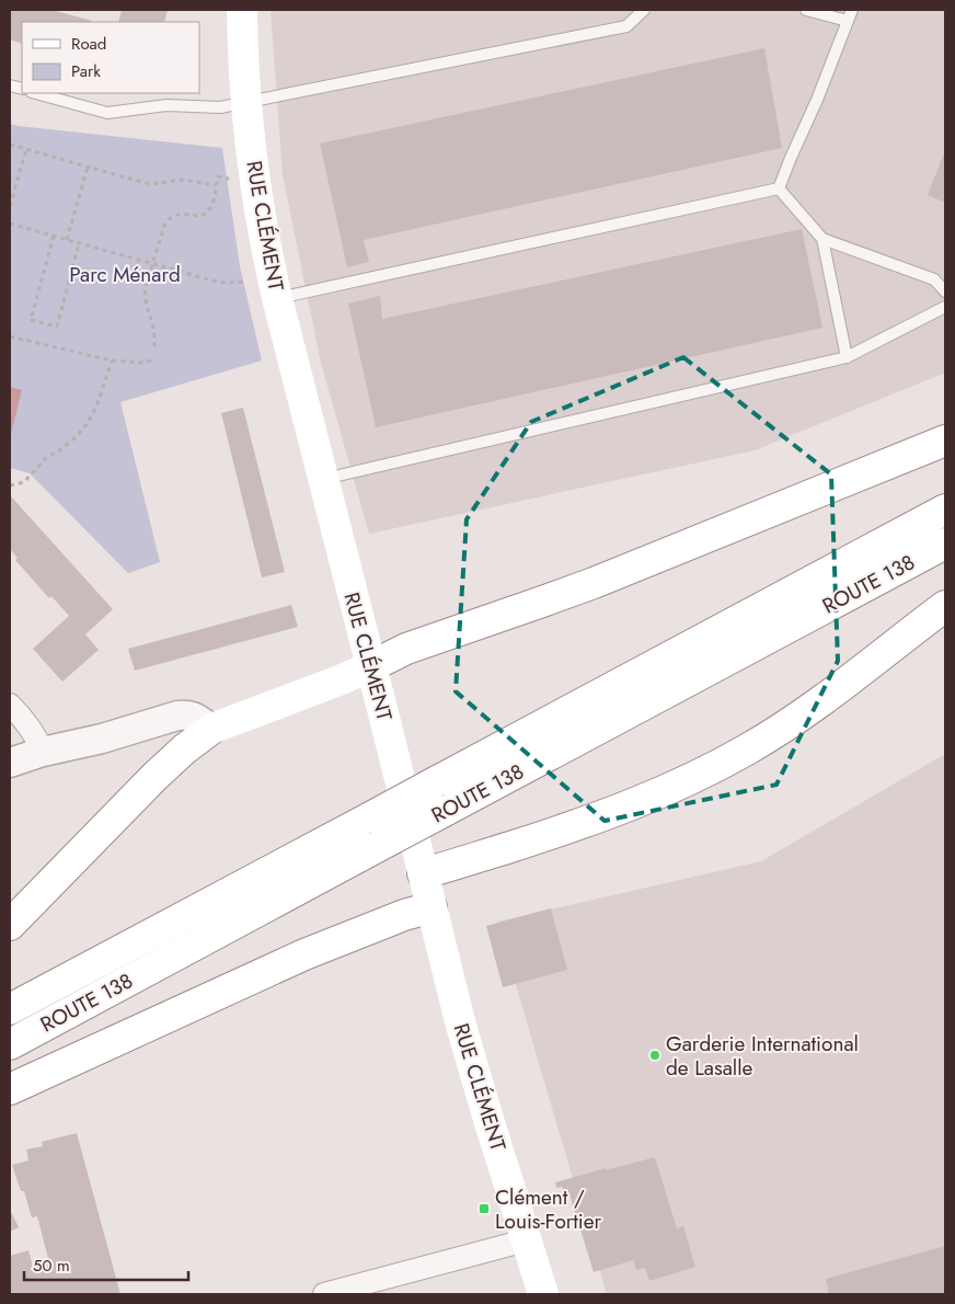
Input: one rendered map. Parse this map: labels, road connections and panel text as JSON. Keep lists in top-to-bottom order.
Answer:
{
  "streets": {
    "main road": ["RUE CLÉMENT", "ROUTE 138"]
  },
  "parks": ["Parc Ménard"],
  "places": {
    "other": ["Garderie International de Lasalle"],
    "transit": ["Clément / Louis-Fortier"]
  },
  "legend": ["Road", "Park"],
  "scale_bar": "50 m"
}
